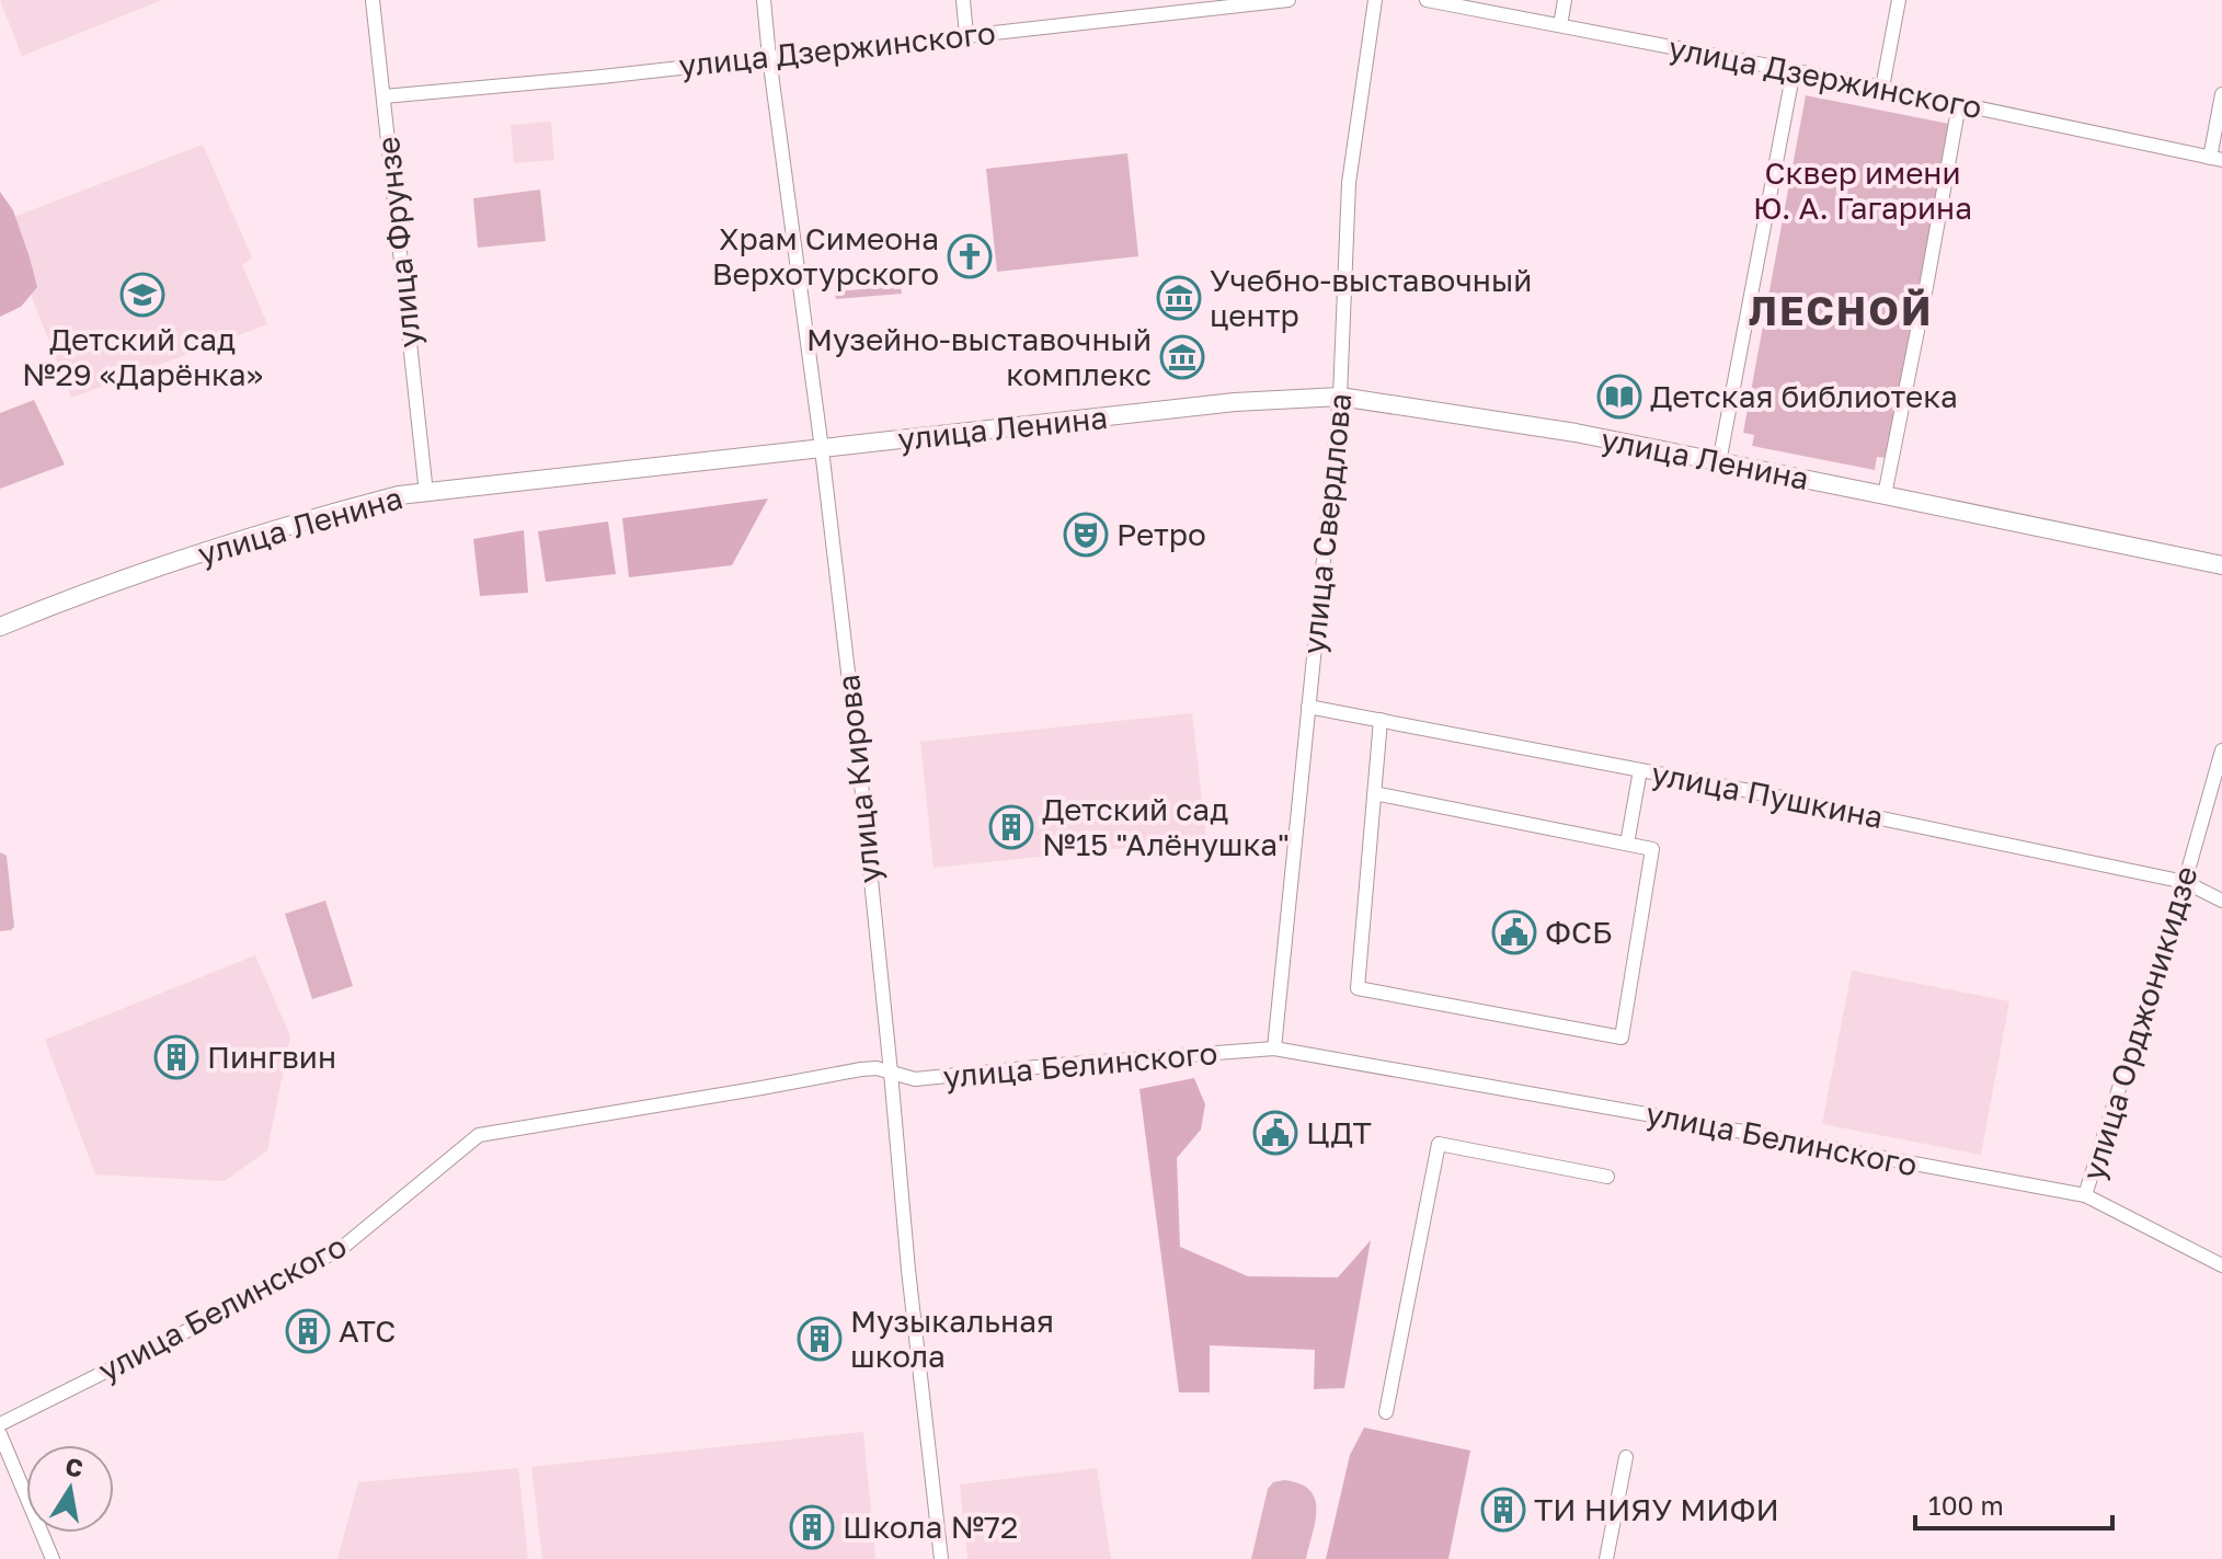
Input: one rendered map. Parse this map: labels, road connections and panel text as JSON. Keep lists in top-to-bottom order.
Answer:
{
  "streets": {
    "main road": ["улица Ленина"],
    "street": [
      "улица Дзержинского",
      "улица Фрунзе",
      "улица Свердлова",
      "улица Кирова",
      "улица Пушкина",
      "улица Орджоникидзе",
      "улица Белинского"
    ]
  },
  "crossings": [
    ["улица Дзержинского", "улица Фрунзе"],
    ["улица Дзержинского", "улица Кирова"],
    ["улица Фрунзе", "улица Ленина"],
    ["улица Ленина", "улица Свердлова"],
    ["улица Ленина", "улица Кирова"],
    ["улица Свердлова", "улица Пушкина"],
    ["улица Свердлова", "улица Белинского"],
    ["улица Кирова", "улица Белинского"],
    ["улица Пушкина", "улица Орджоникидзе"],
    ["улица Орджоникидзе", "улица Белинского"]
  ],
  "districts": ["ЛЕСНОЙ"],
  "parks": ["Сквер имени Ю. А. Гагарина"],
  "places": {
    "church": ["Храм Симеона Верхотурского"],
    "school or university": ["Детский сад №29 «Дарёнка»"],
    "museum": ["Учебно-выставочный центр", "Музейно-выставочный комплекс"],
    "library": ["Детская библиотека"],
    "theatre": ["Ретро"],
    "building": [
      "Детский сад №15 \"Алёнушка\"",
      "Пингвин",
      "АТС",
      "Музыкальная школа",
      "ТИ НИЯУ МИФИ",
      "Школа №72"
    ],
    "public building": ["ФСБ", "ЦДТ"]
  },
  "scale_bar": "100 m",
  "north": "top"
}
